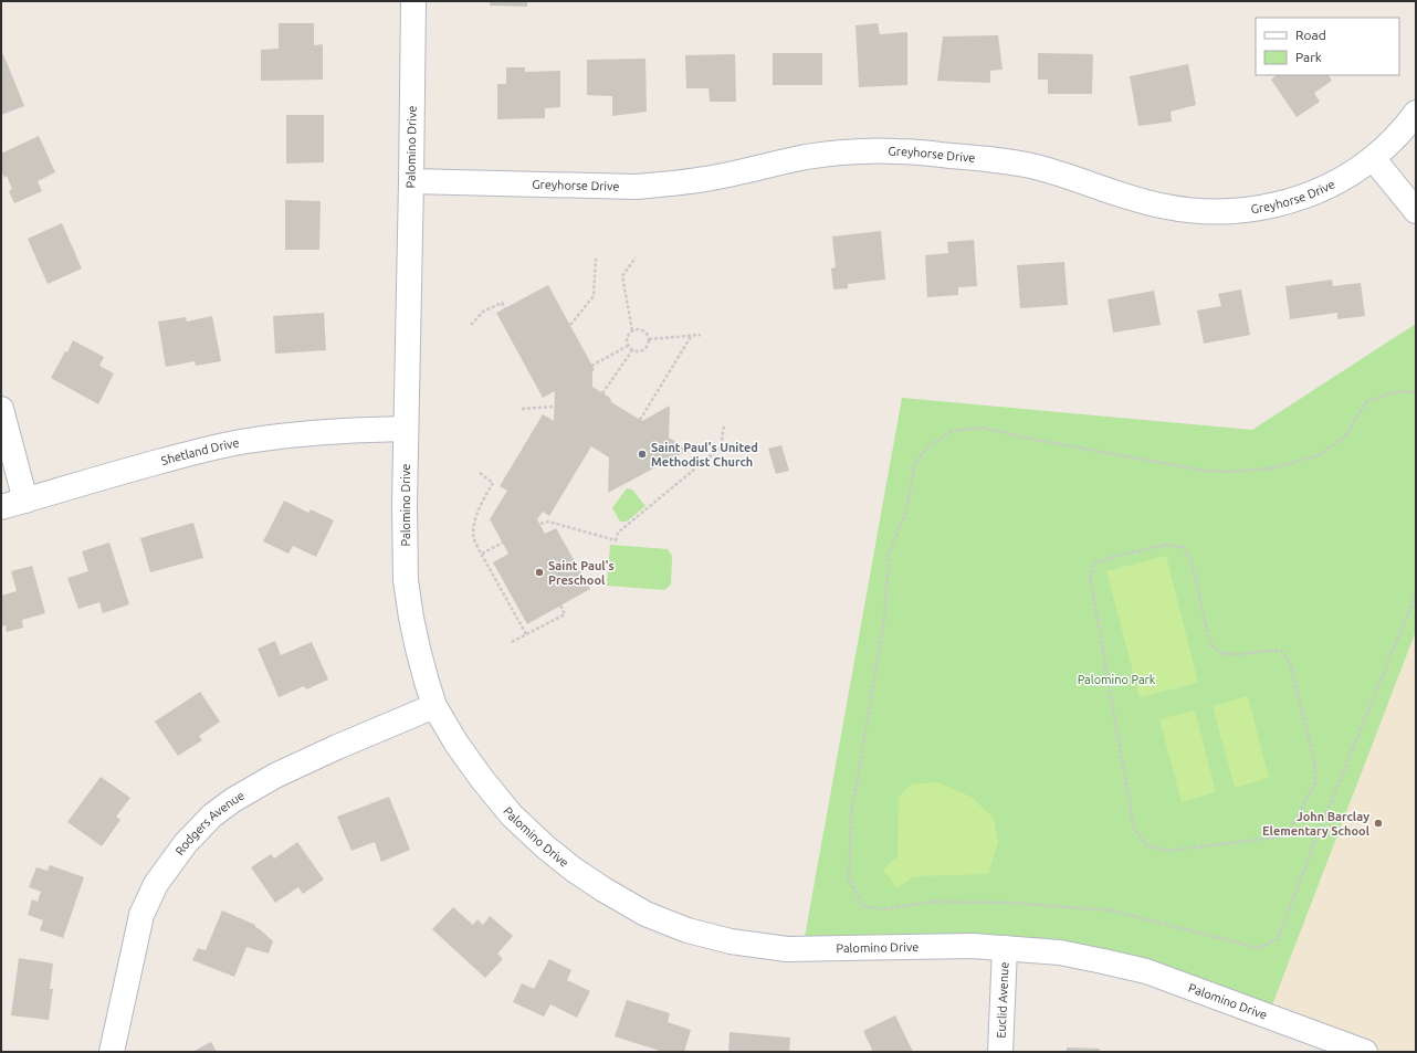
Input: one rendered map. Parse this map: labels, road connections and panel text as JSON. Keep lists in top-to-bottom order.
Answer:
{
  "streets": {
    "street": [
      "Palomino Drive",
      "Greyhorse Drive",
      "Shetland Drive",
      "Rodgers Avenue",
      "Euclid Avenue"
    ]
  },
  "crossings": [
    ["Palomino Drive", "Greyhorse Drive"],
    ["Palomino Drive", "Shetland Drive"],
    ["Palomino Drive", "Rodgers Avenue"],
    ["Palomino Drive", "Euclid Avenue"]
  ],
  "parks": ["Palomino Park"],
  "places": ["Saint Paul's United Methodist Church", "Saint Paul's Preschool", "John Barclay Elementary School"],
  "legend": ["Road", "Park"]
}
